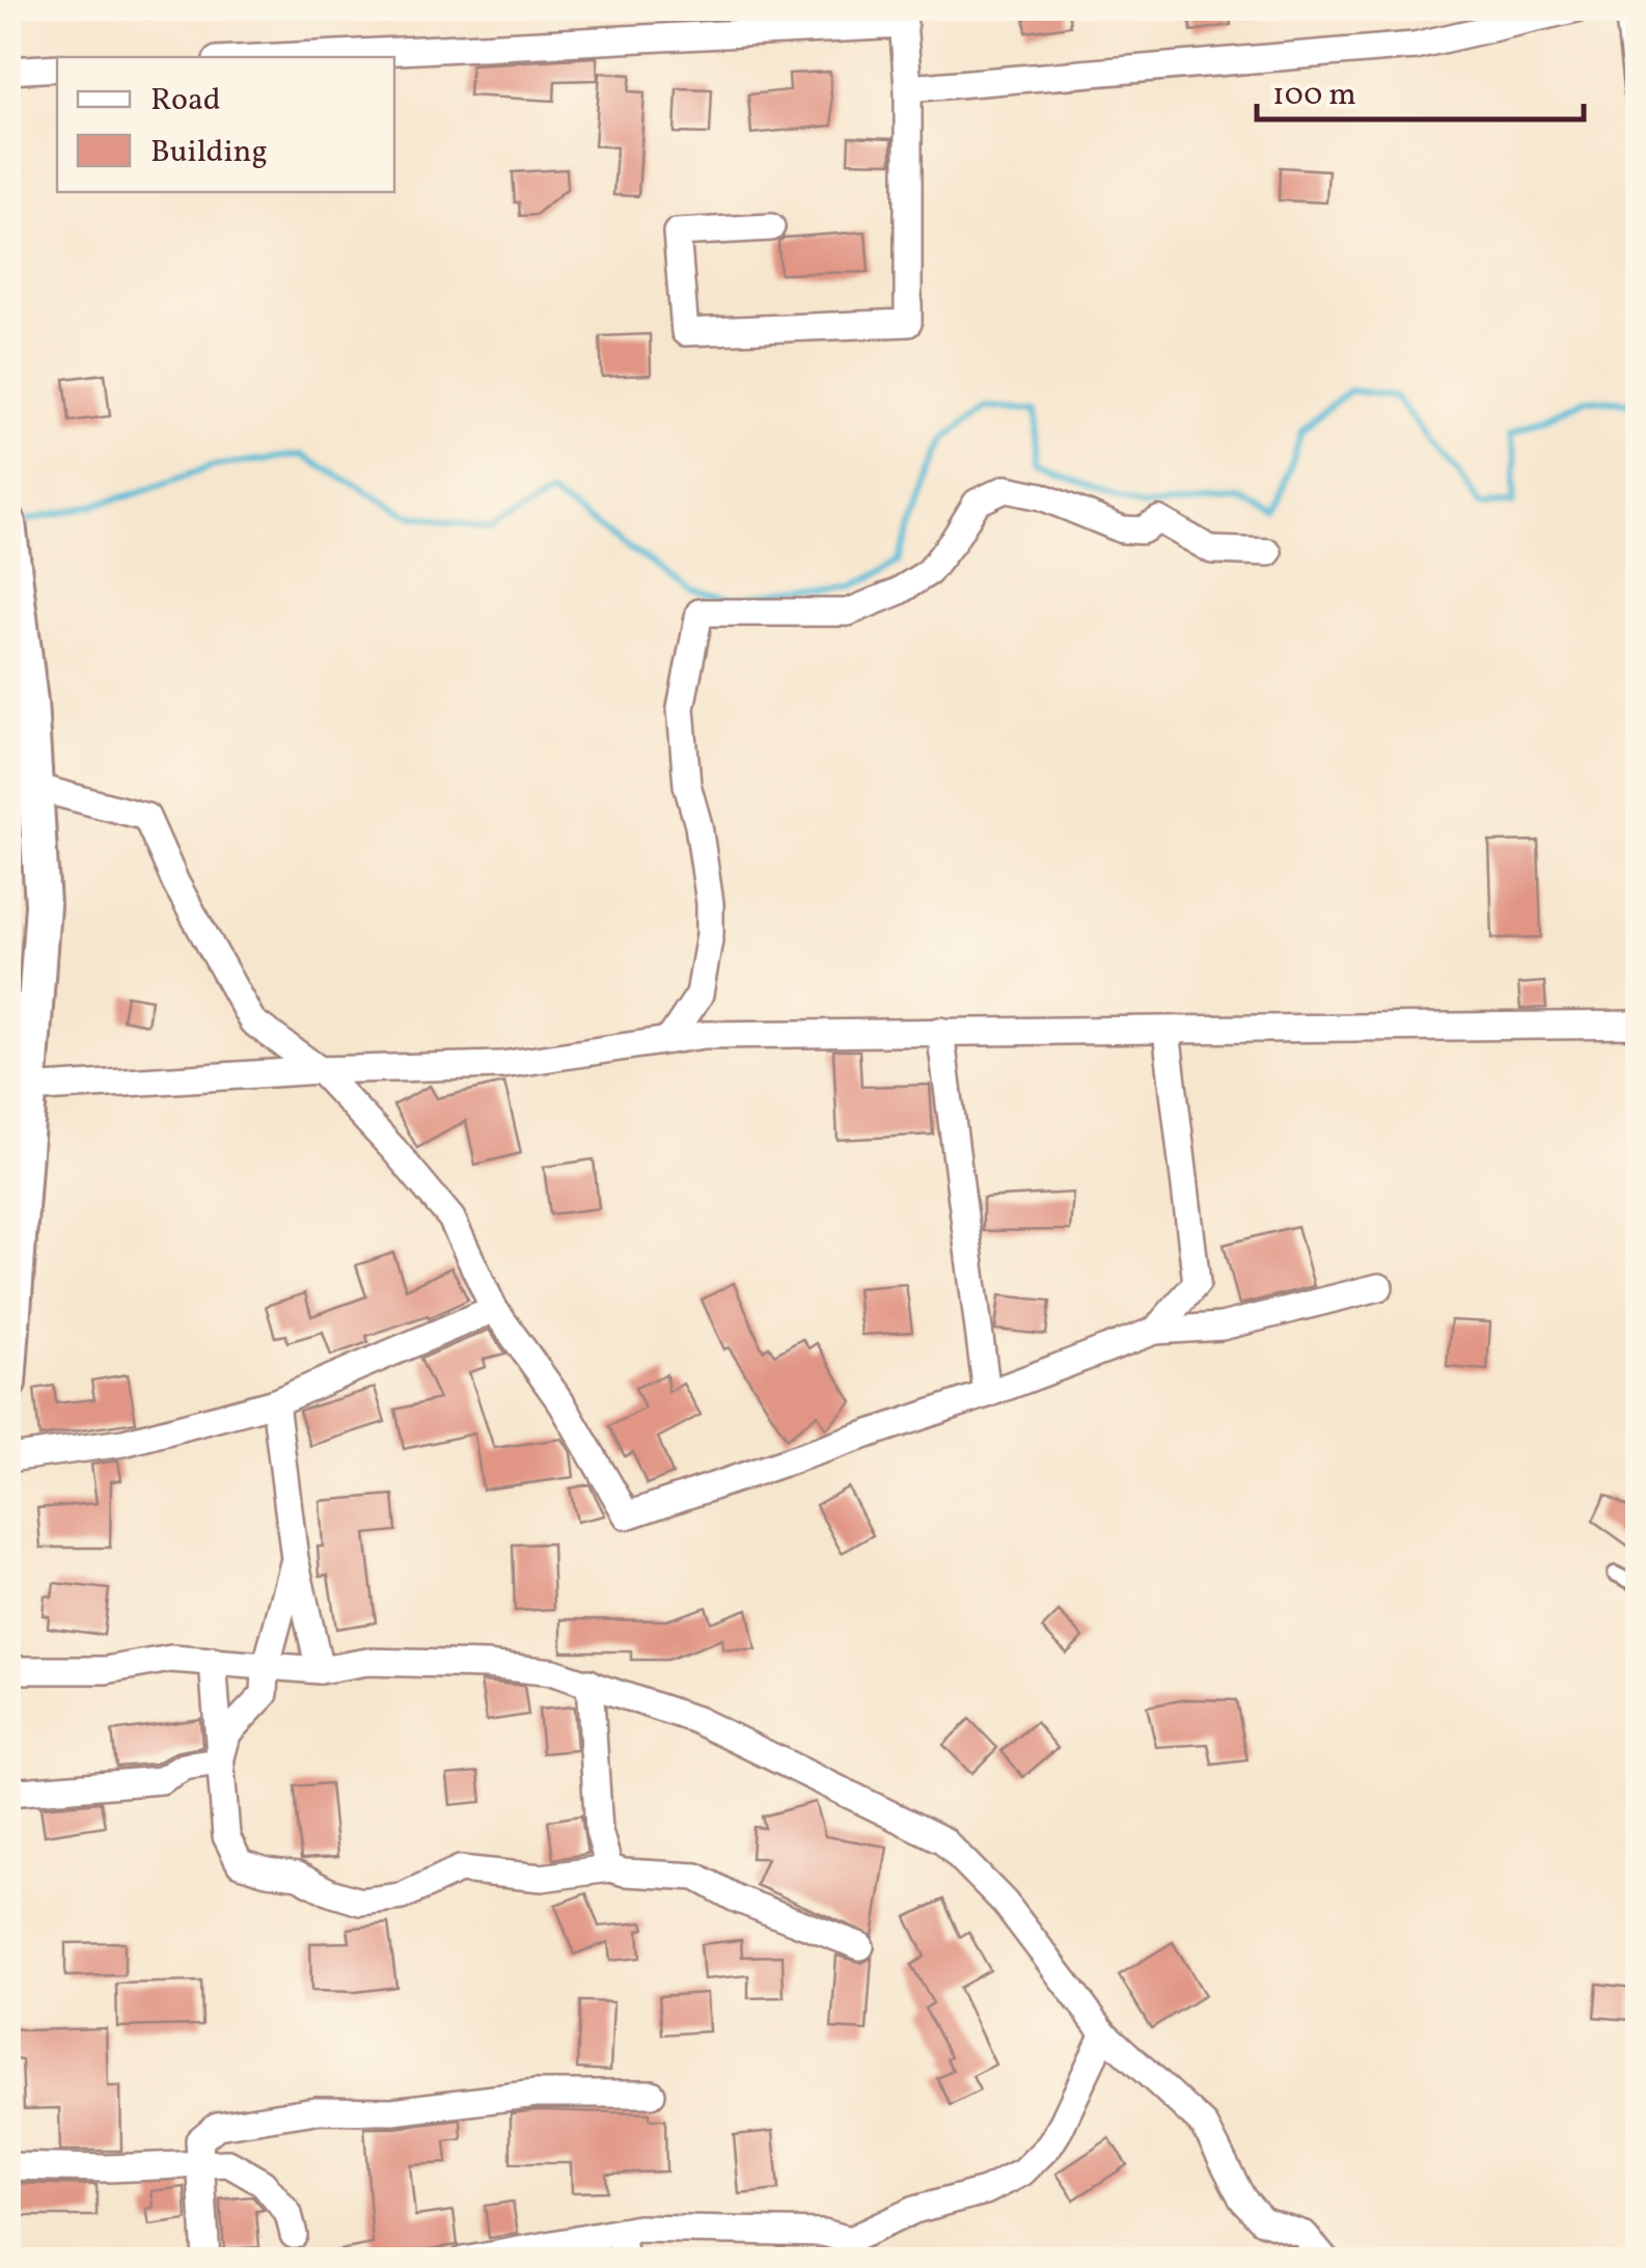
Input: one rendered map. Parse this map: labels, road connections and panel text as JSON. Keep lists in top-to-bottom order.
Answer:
{
  "legend": ["Road", "Building"],
  "scale_bar": "100 m"
}
